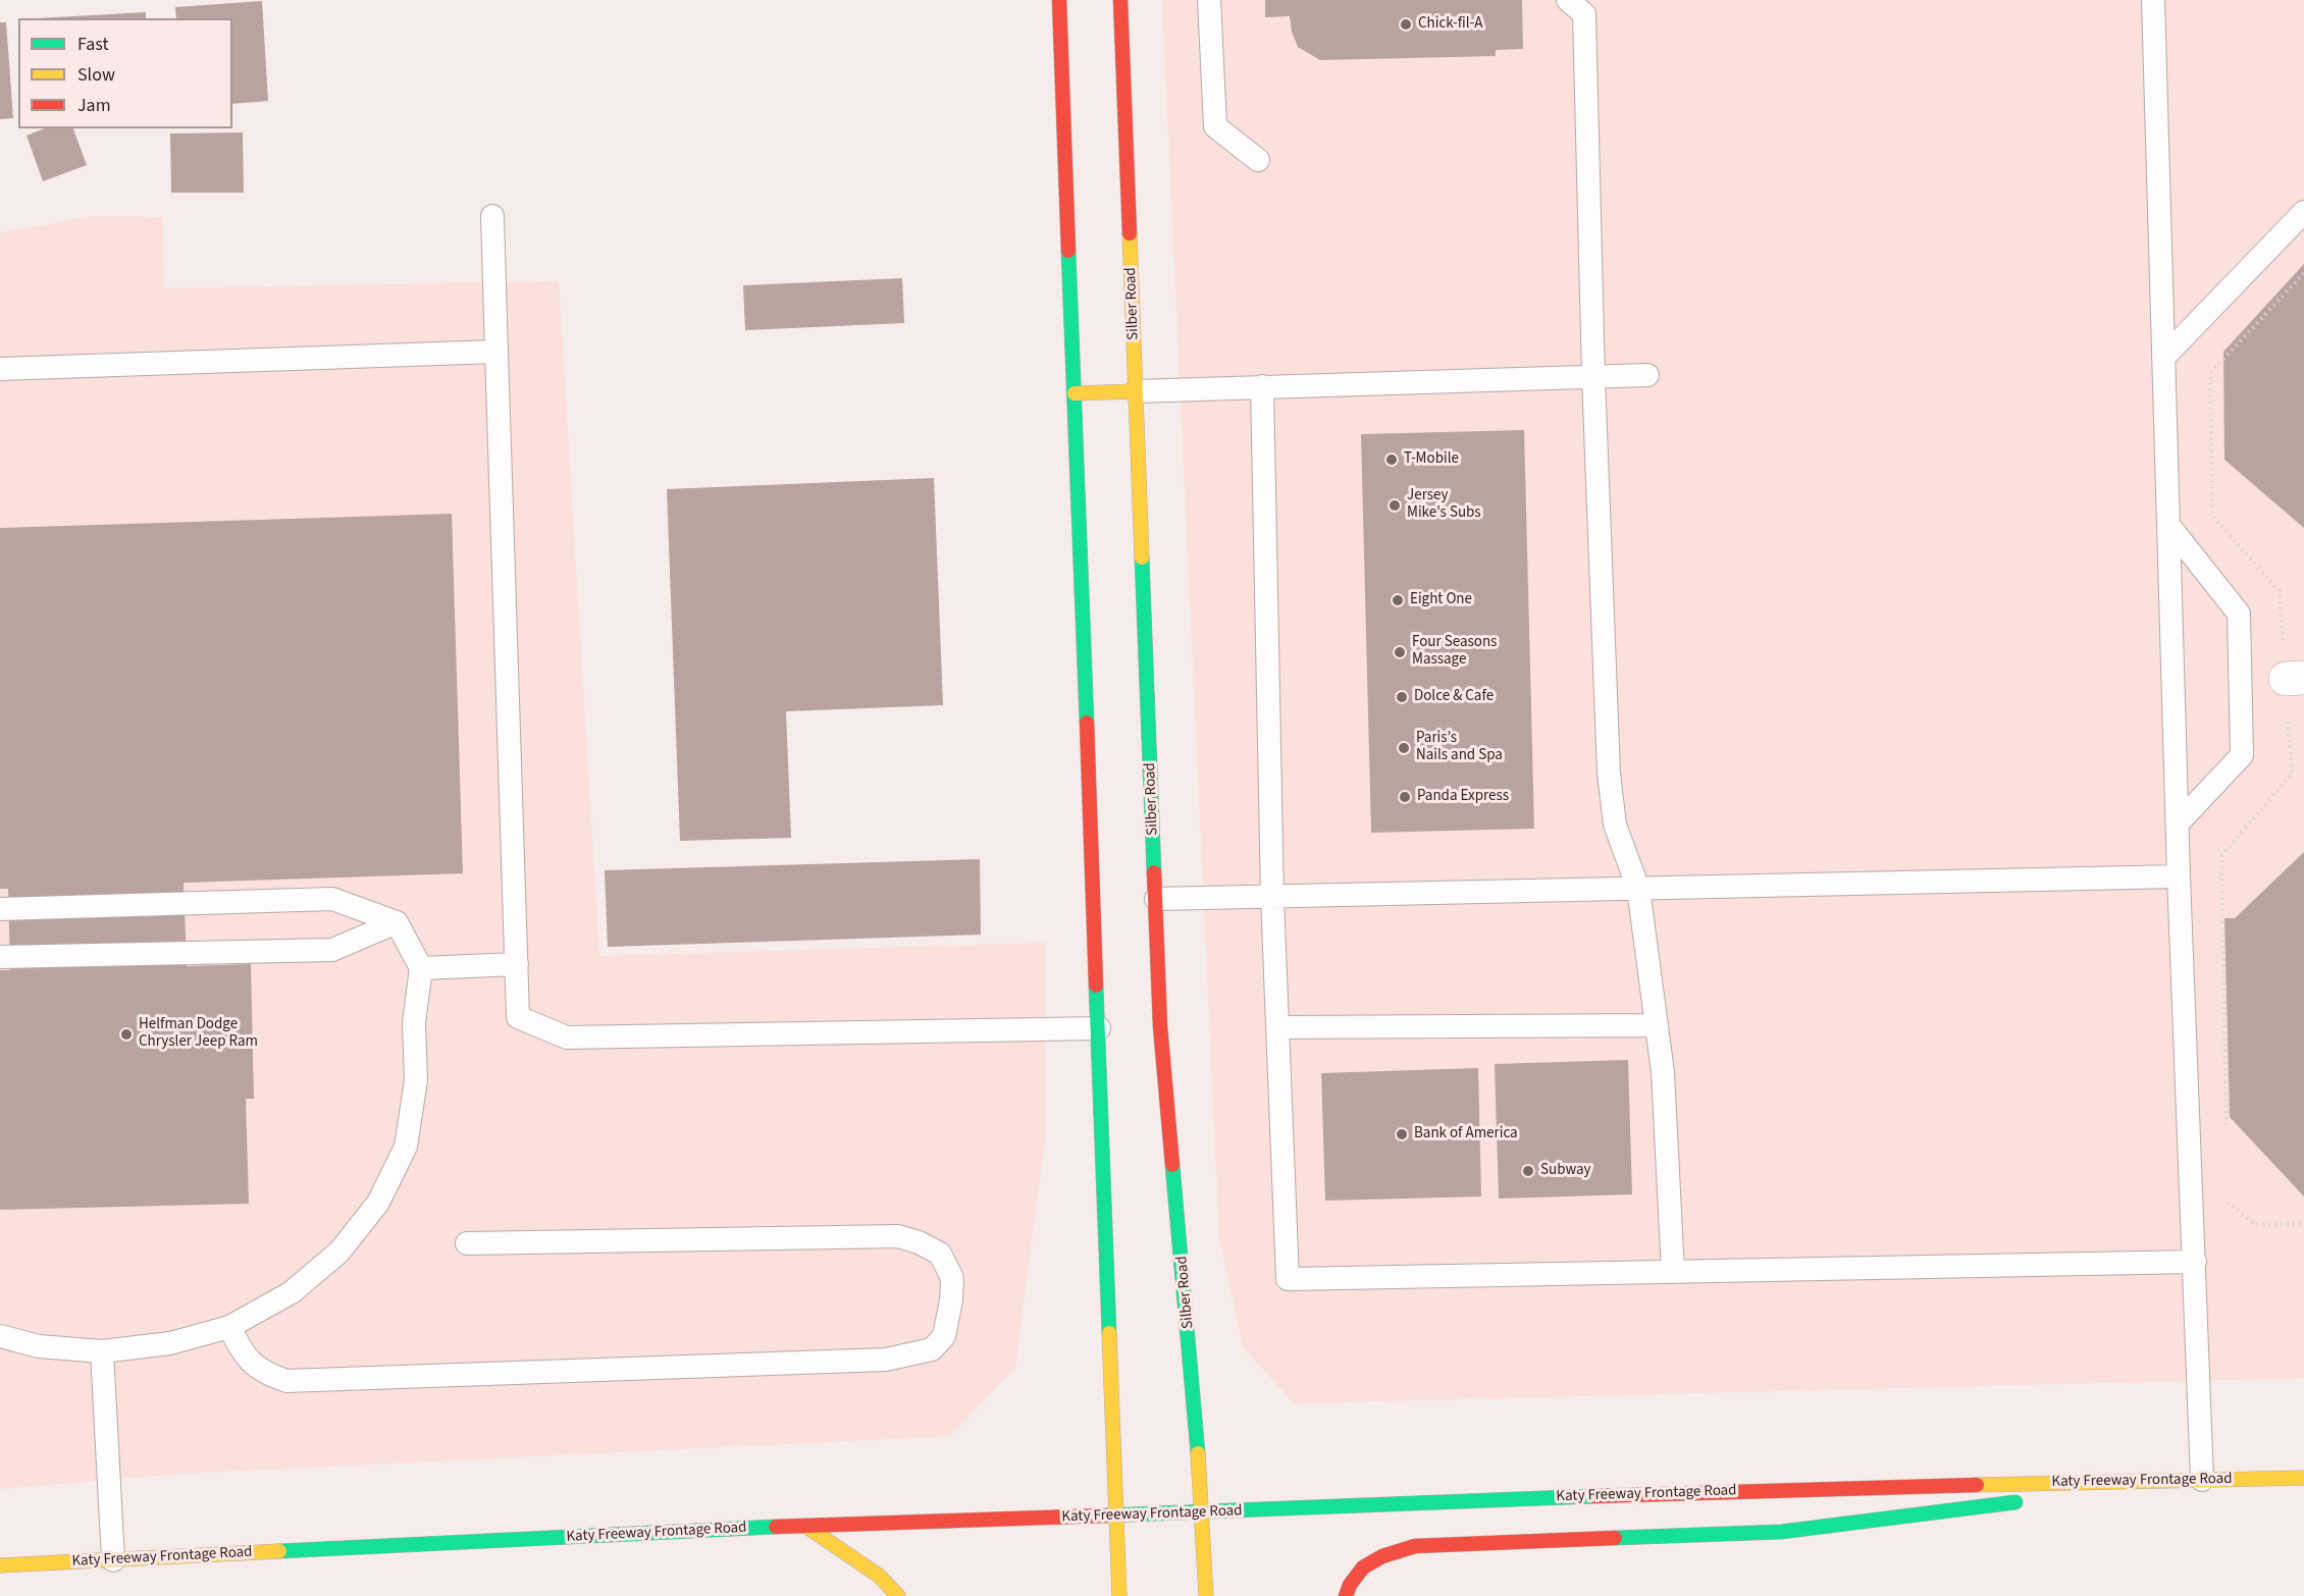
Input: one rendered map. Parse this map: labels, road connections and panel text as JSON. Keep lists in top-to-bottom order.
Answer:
{
  "streets": {
    "main road": ["Silber Road", "Katy Freeway Frontage Road"]
  },
  "crossings": [
    ["Silber Road", "Katy Freeway Frontage Road"]
  ],
  "places": [
    "Chick-fil-A",
    "T-Mobile",
    "Jersey Mike's Subs",
    "Eight One",
    "Four Seasons Massage",
    "Dolce & Cafe",
    "Paris’s Nails and Spa",
    "Panda Express",
    "Helfman Dodge Chrysler Jeep Ram",
    "Bank of America",
    "Subway"
  ],
  "legend": ["Fast", "Slow", "Jam"]
}
